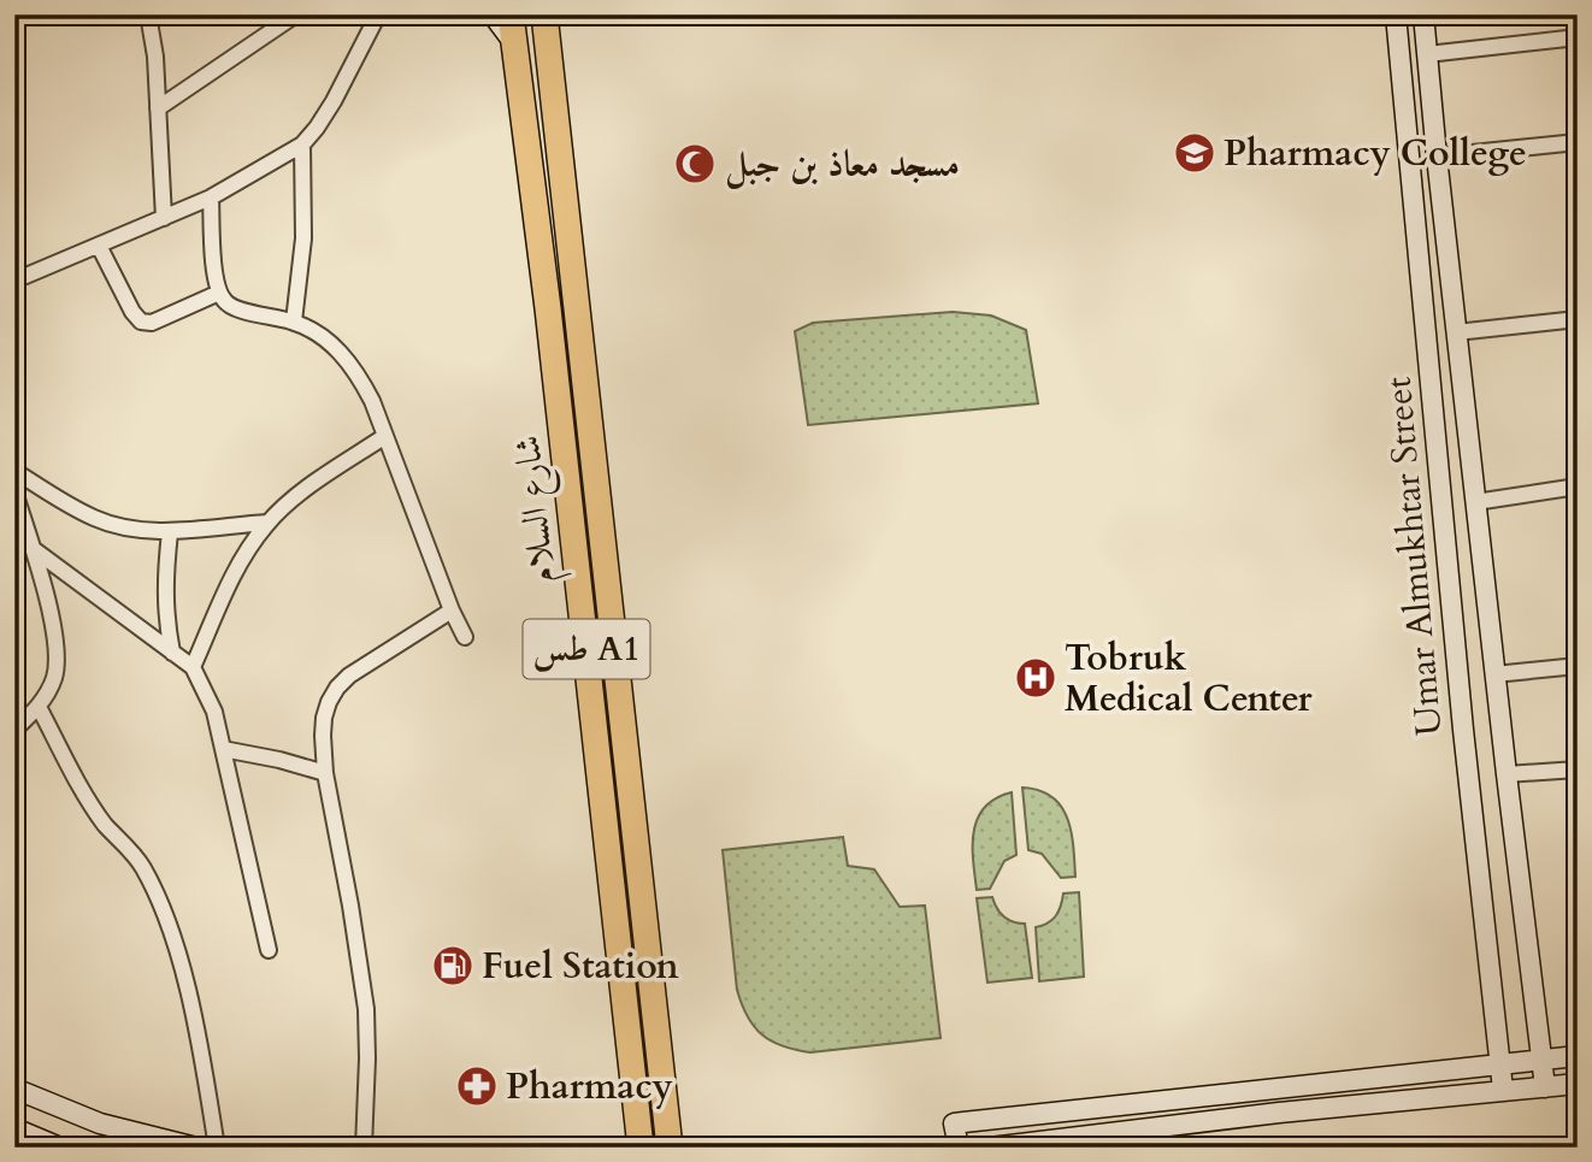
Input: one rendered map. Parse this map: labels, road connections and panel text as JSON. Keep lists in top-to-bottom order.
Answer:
{
  "streets": {
    "highway": ["شارع السلام", "طس A1"],
    "street": ["Umar Almukhtar Street"]
  },
  "places": {
    "school or university": ["Pharmacy College"],
    "mosque": ["مسجد معاذ بن جبل"],
    "hospital": ["Tobruk Medical Center"],
    "fuel station": ["Fuel Station"],
    "pharmacy": ["Pharmacy"]
  }
}
